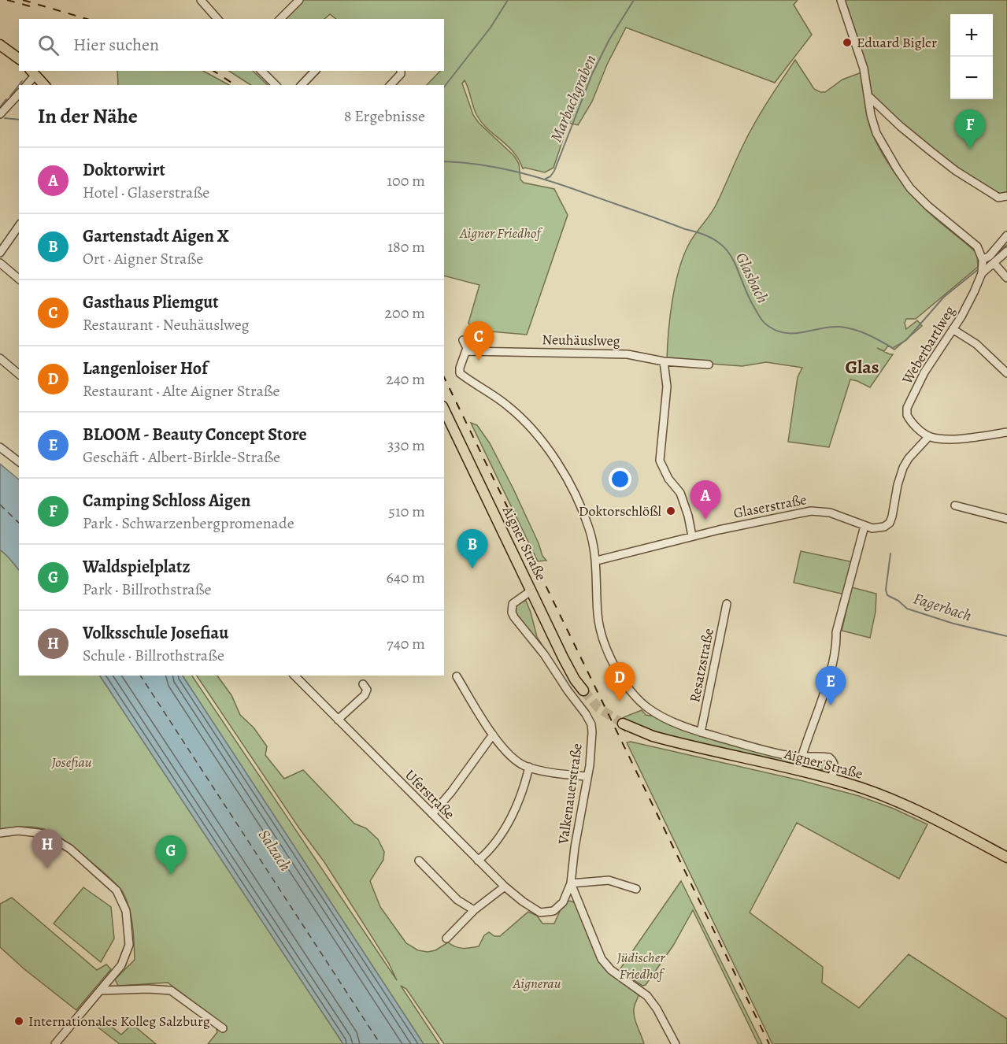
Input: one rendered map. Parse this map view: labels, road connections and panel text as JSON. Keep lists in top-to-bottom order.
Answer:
{
  "streets": {
    "main road": ["Aigner Straße"],
    "street": [
      "Neuhäuslweg",
      "Weberbartlweg",
      "Glaserstraße",
      "Resatzstraße",
      "Valkenauerstraße",
      "Uferstraße"
    ]
  },
  "crossings": [
    ["Weberbartlweg", "Glaserstraße"],
    ["Aigner Straße", "Valkenauerstraße"]
  ],
  "districts": ["Glas"],
  "water": [
    "Marbachgraben",
    "Glasbach",
    "Fagerbach",
    "Salzach"
  ],
  "parks": [
    "Aigner Friedhof",
    "Josefiau",
    "Jüdischer Friedhof",
    "Aignerau"
  ],
  "places": ["Eduard Bigler", "Doktorschlößl", "Internationales Kolleg Salzburg"],
  "page": {
    "map_buttons": ["+", "−"],
    "search": "Hier suchen",
    "heading": ["In der Nähe", "8 Ergebnisse"],
    "pins": [
      "F",
      "C",
      "A",
      "B",
      "D",
      "E",
      "H",
      "G"
    ],
    "list": [
      {
        "mark": "A",
        "name": "Doktorwirt",
        "note": "Hotel · Glaserstraße",
        "value": "100 m"
      },
      {
        "mark": "B",
        "name": "Gartenstadt Aigen X",
        "note": "Ort · Aigner Straße",
        "value": "180 m"
      },
      {
        "mark": "C",
        "name": "Gasthaus Pliemgut",
        "note": "Restaurant · Neuhäuslweg",
        "value": "200 m"
      },
      {
        "mark": "D",
        "name": "Langenloiser Hof",
        "note": "Restaurant · Alte Aigner Straße",
        "value": "240 m"
      },
      {
        "mark": "E",
        "name": "BLOOM - Beauty Concept Store",
        "note": "Geschäft · Albert-Birkle-Straße",
        "value": "330 m"
      },
      {
        "mark": "F",
        "name": "Camping Schloss Aigen",
        "note": "Park · Schwarzenbergpromenade",
        "value": "510 m"
      },
      {
        "mark": "G",
        "name": "Waldspielplatz",
        "note": "Park · Billrothstraße",
        "value": "640 m"
      },
      {
        "mark": "H",
        "name": "Volksschule Josefiau",
        "note": "Schule · Billrothstraße",
        "value": "740 m"
      }
    ]
  }
}
